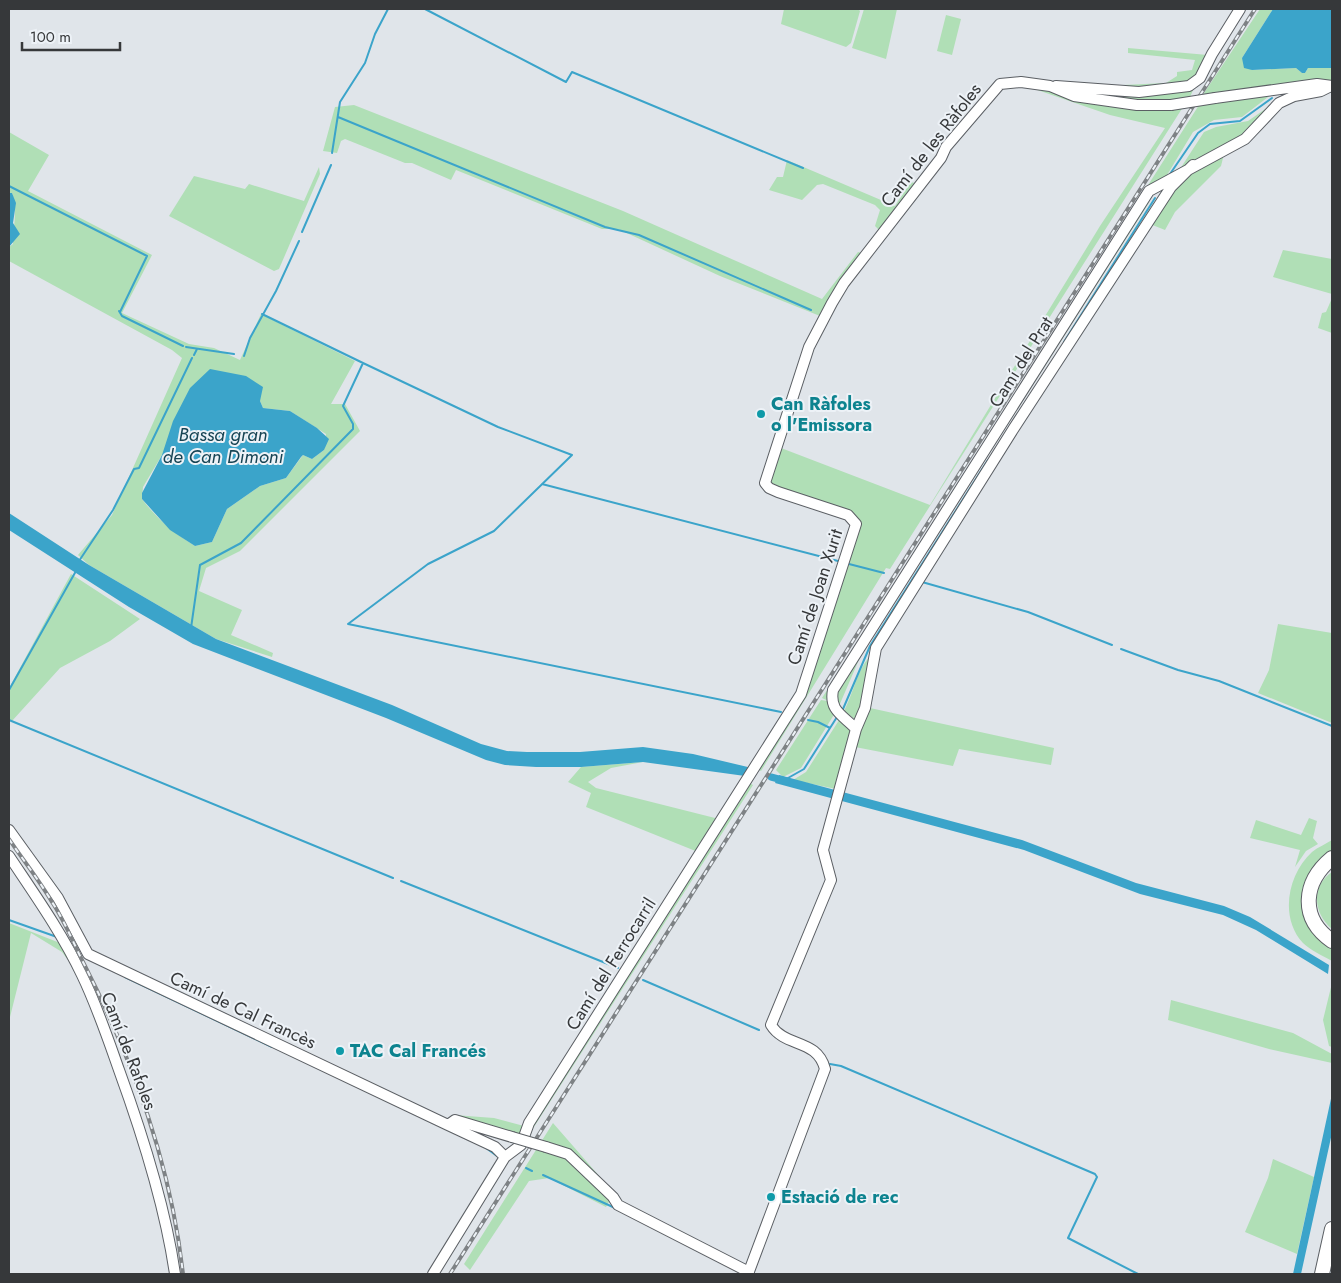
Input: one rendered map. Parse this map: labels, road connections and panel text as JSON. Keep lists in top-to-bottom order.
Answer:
{
  "streets": {
    "street": [
      "Camí de les Ràfoles",
      "Camí del Prat",
      "Camí de Joan Xurit",
      "Camí del Ferrocarril",
      "Camí de Cal Francès",
      "Camí de Rafoles"
    ]
  },
  "crossings": [
    ["Camí de les Ràfoles", "Camí del Prat"],
    ["Camí de les Ràfoles", "Camí de Joan Xurit"],
    ["Camí de Joan Xurit", "Camí del Ferrocarril"]
  ],
  "water": ["Bassa gran de Can Dimoni"],
  "places": ["Can Ràfoles o l'Emissora", "TAC Cal Francés", "Estació de rec"],
  "scale_bar": "100 m"
}
